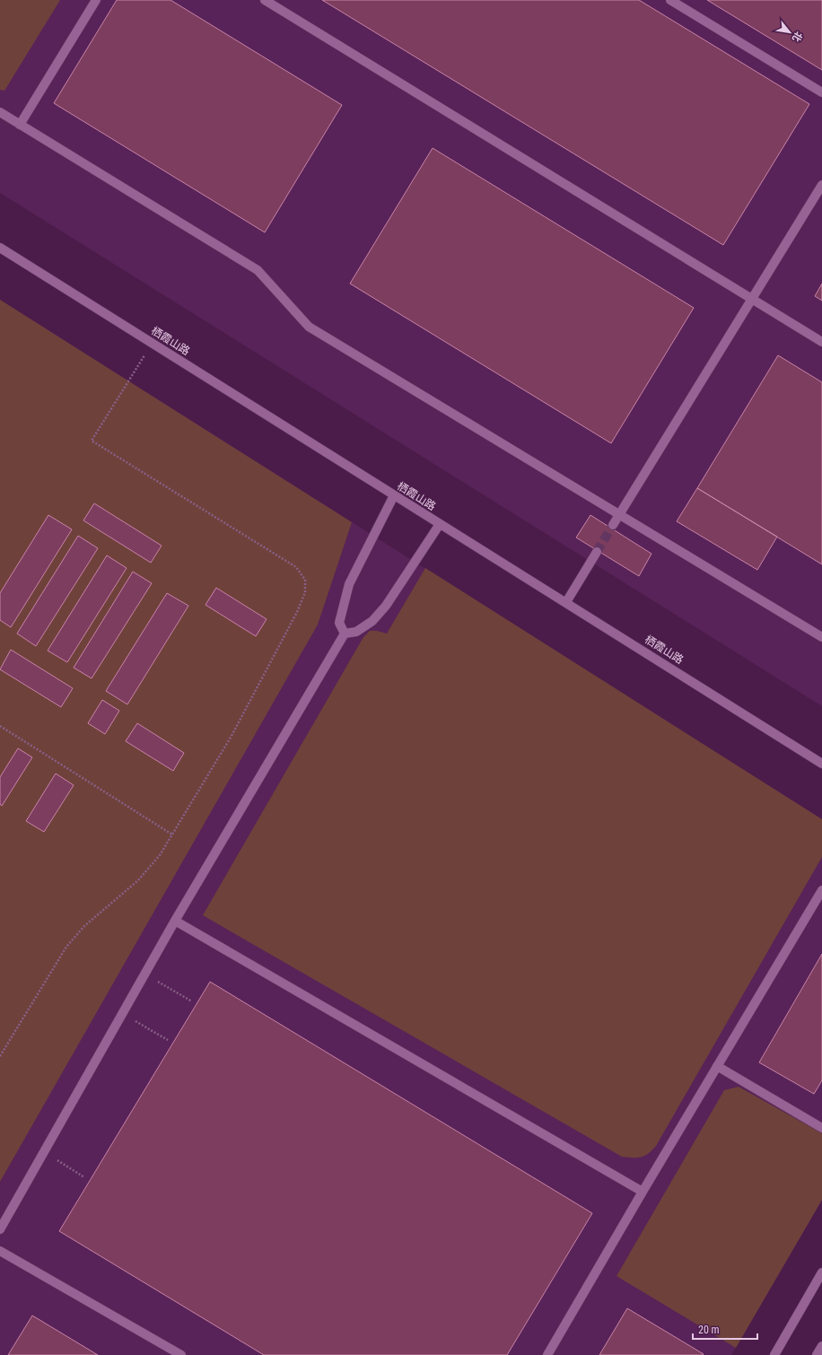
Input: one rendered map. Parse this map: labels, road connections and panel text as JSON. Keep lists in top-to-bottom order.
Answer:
{
  "streets": {
    "street": ["栖霞山路"]
  },
  "scale_bar": "20 m",
  "north": "bottom right"
}
